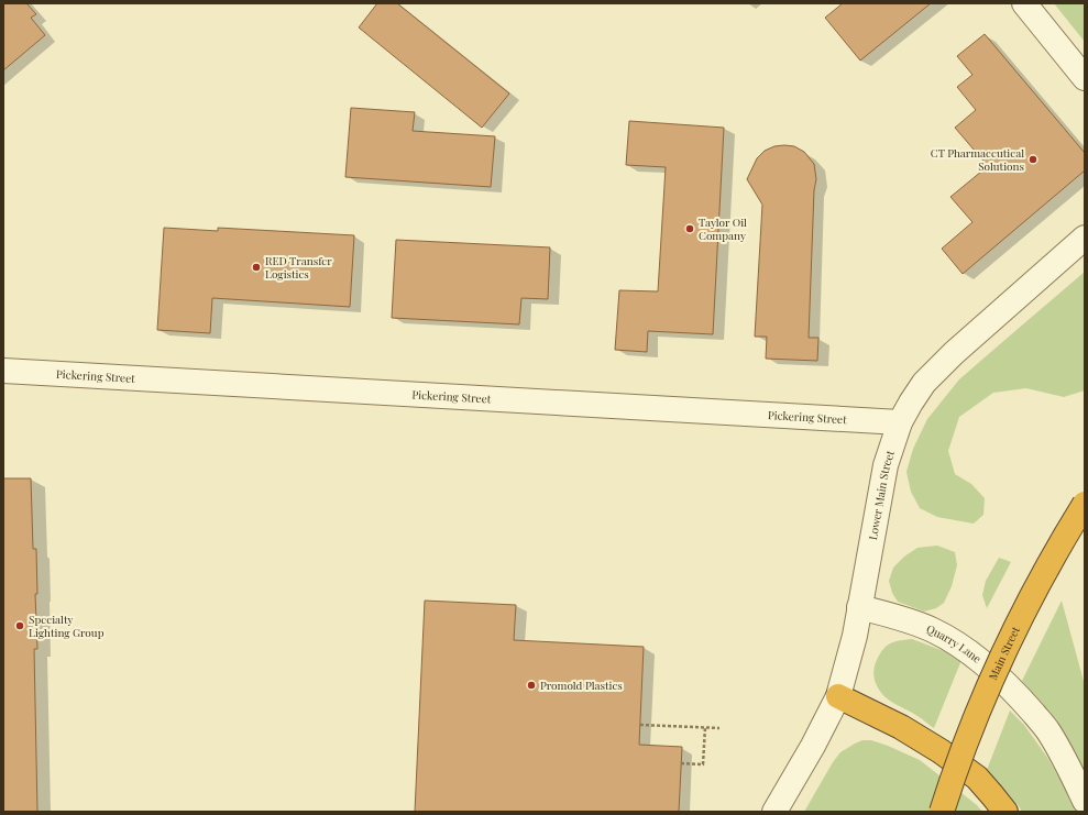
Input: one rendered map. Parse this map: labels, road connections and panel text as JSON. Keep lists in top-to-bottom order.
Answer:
{
  "streets": {
    "highway": ["Main Street"],
    "street": ["Pickering Street", "Lower Main Street", "Quarry Lane"]
  },
  "crossings": [
    ["Pickering Street", "Lower Main Street"],
    ["Lower Main Street", "Quarry Lane"]
  ],
  "places": [
    "CT Pharmaceutical Solutions",
    "Taylor Oil Company",
    "RED Transfer Logistics",
    "Specialty Lighting Group",
    "Promold Plastics"
  ]
}
